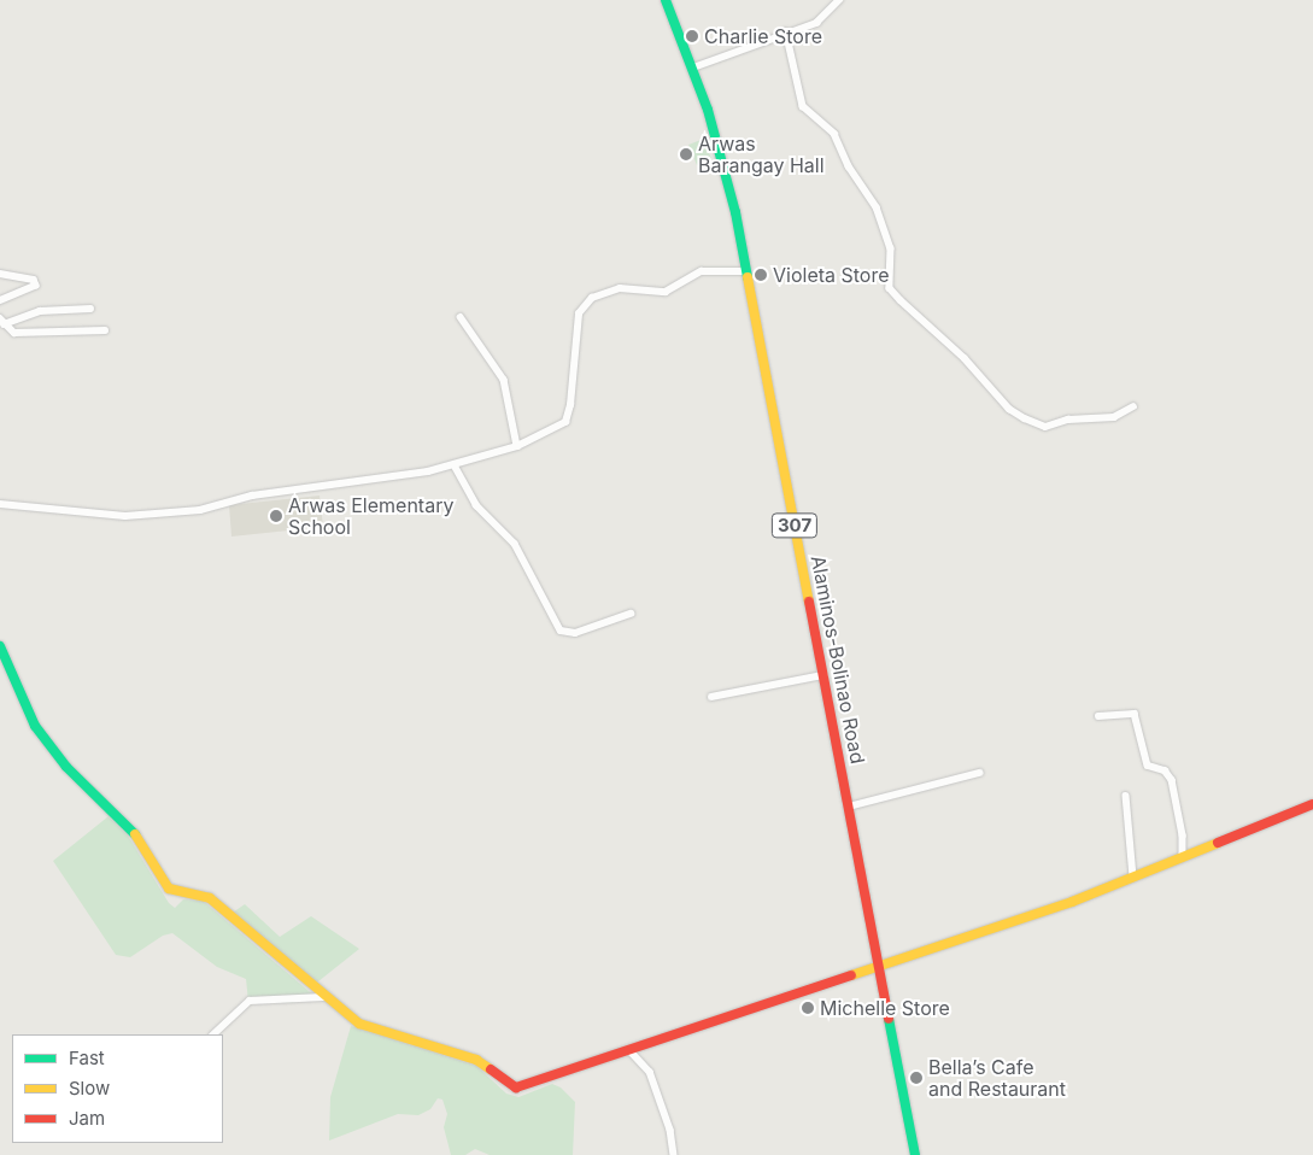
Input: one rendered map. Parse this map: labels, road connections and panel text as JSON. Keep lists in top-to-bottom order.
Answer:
{
  "streets": {
    "street": ["307", "Alaminos-Bolinao Road"]
  },
  "places": [
    "Charlie Store",
    "Arwas Barangay Hall",
    "Violeta Store",
    "Arwas Elementary School",
    "Michelle Store",
    "Bella’s Cafe and Restaurant"
  ],
  "legend": ["Fast", "Slow", "Jam"]
}
